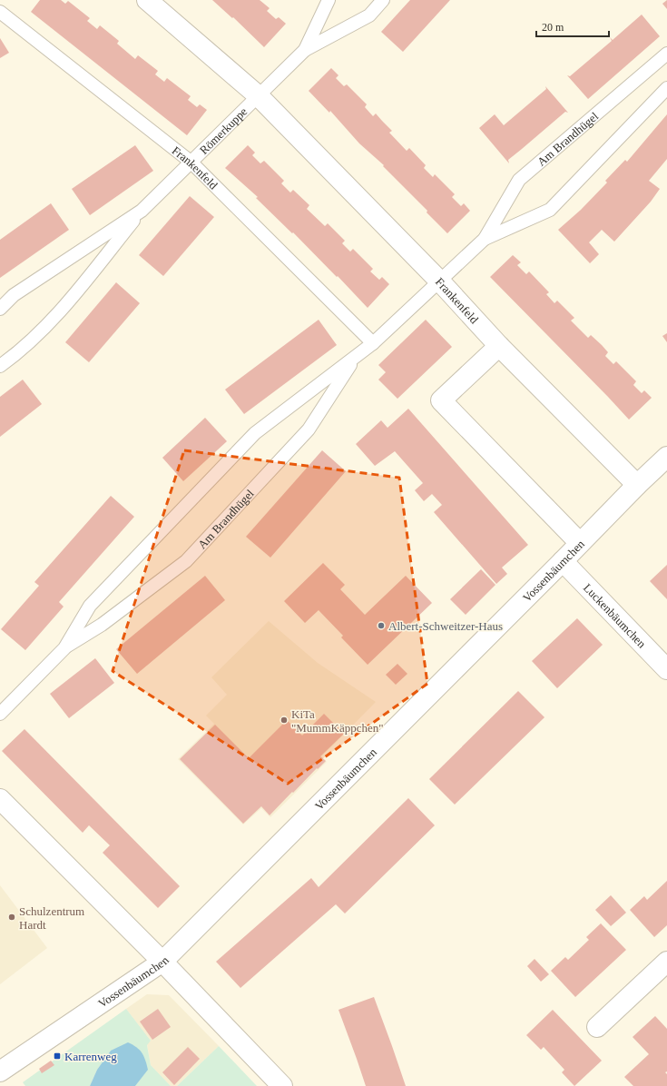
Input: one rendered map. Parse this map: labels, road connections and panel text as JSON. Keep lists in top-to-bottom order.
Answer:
{
  "streets": {
    "street": ["Frankenfeld", "Vossenbäumchen", "Luckenbäumchen"],
    "lane": ["Römerkuppe", "Am Brandhügel"]
  },
  "crossings": [
    ["Römerkuppe", "Frankenfeld"],
    ["Am Brandhügel", "Frankenfeld"],
    ["Frankenfeld", "Vossenbäumchen"],
    ["Vossenbäumchen", "Luckenbäumchen"]
  ],
  "places": {
    "other": ["Albert-Schweitzer-Haus", "KiTa \"MummKäppchen\"", "Schulzentrum Hardt"],
    "transit": ["Karrenweg"]
  },
  "scale_bar": "20 m"
}
